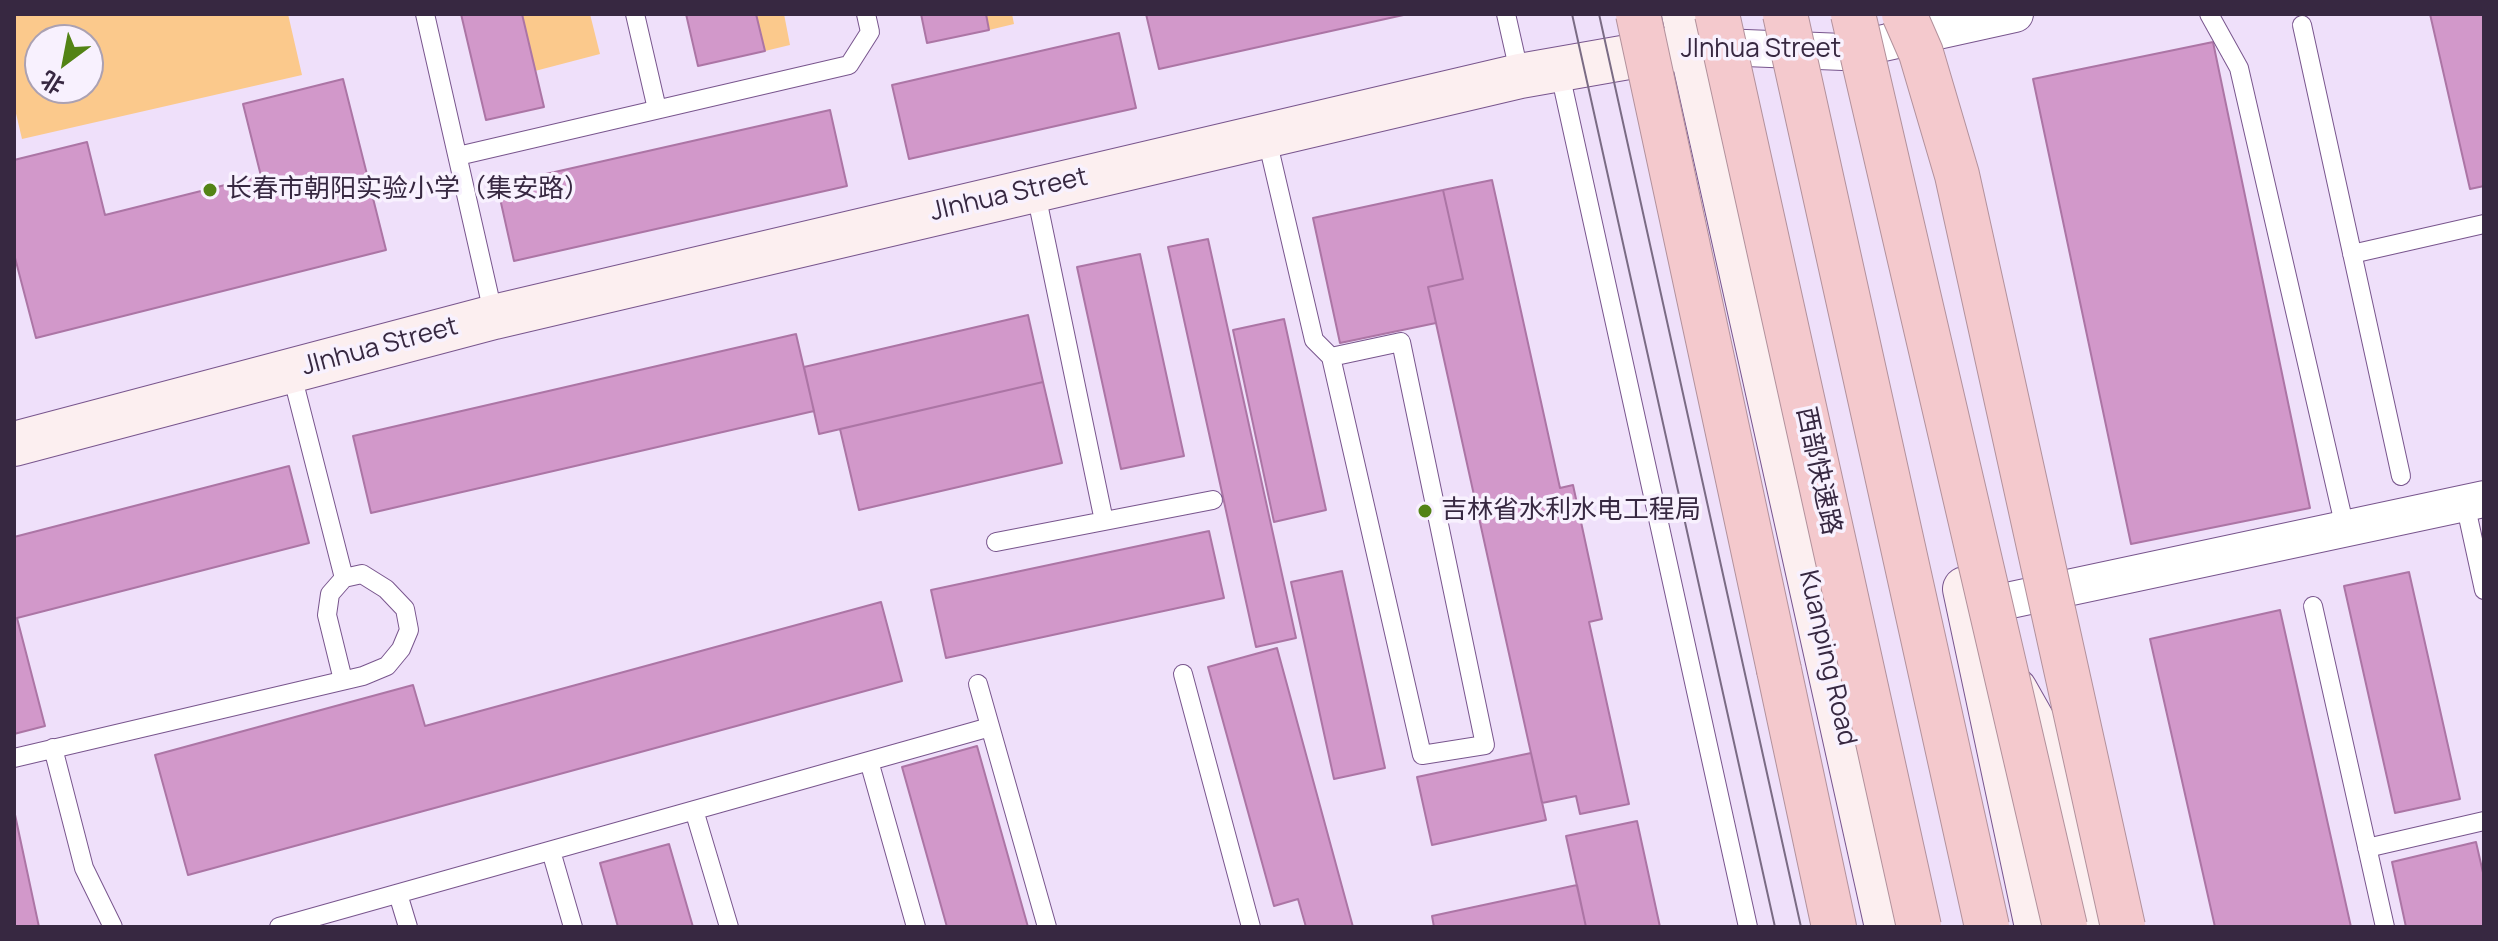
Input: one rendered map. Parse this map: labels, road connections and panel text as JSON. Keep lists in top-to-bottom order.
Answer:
{
  "streets": {
    "highway": ["西部快速路"],
    "street": ["JInhua Street", "Kuanping Road"]
  },
  "crossings": [
    ["JInhua Street", "西部快速路"],
    ["JInhua Street", "Kuanping Road"],
    ["西部快速路", "Kuanping Road"]
  ],
  "places": ["长春市朝阳实验小学（集安路）", "吉林省水利水电工程局"],
  "north": "bottom left"
}
